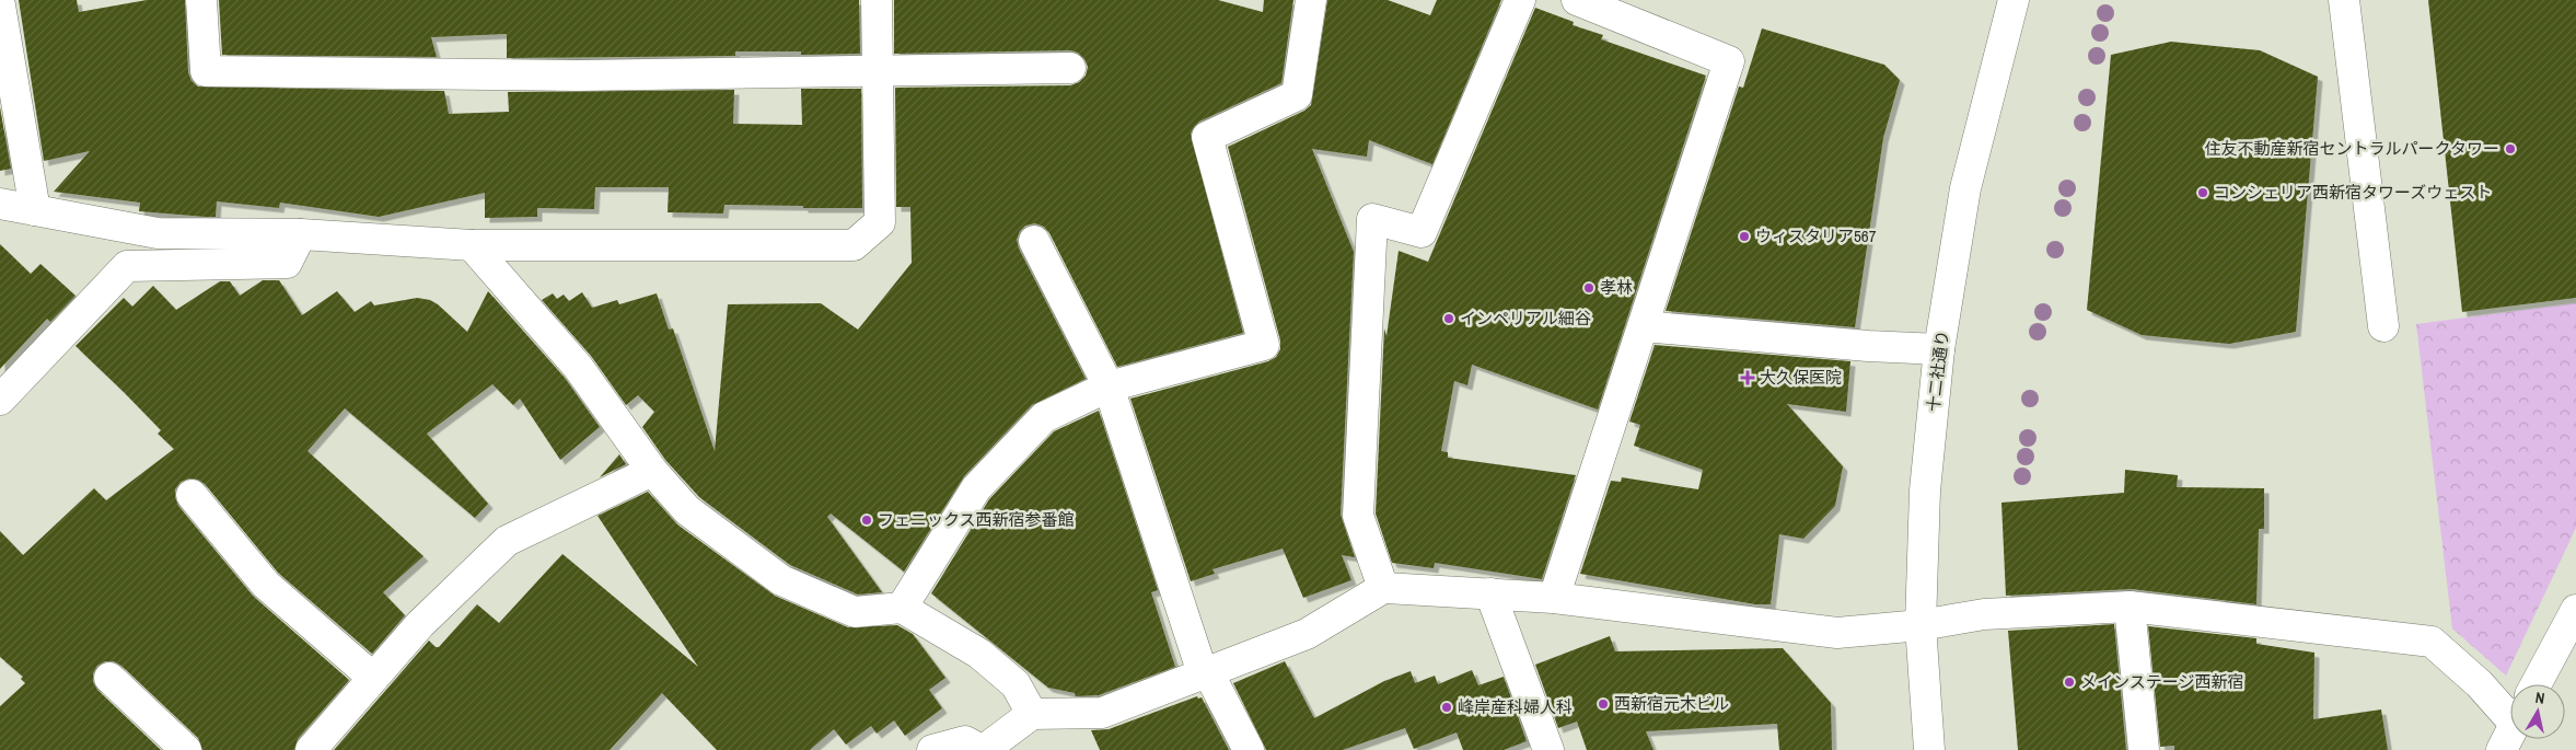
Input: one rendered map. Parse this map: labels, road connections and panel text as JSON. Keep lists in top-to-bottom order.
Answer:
{
  "streets": {
    "street": ["十二社通り"]
  },
  "places": {
    "other": [
      "住友不動産新宿セントラルパークタワー",
      "コンシェリア西新宿タワーズウェスト",
      "ウィスタリア567",
      "孝林",
      "インペリアル細谷",
      "フェニックス西新宿参番館",
      "メインステージ西新宿",
      "西新宿元木ビル",
      "峰岸産科婦人科"
    ],
    "health": ["大久保医院"]
  },
  "north": "top"
}
